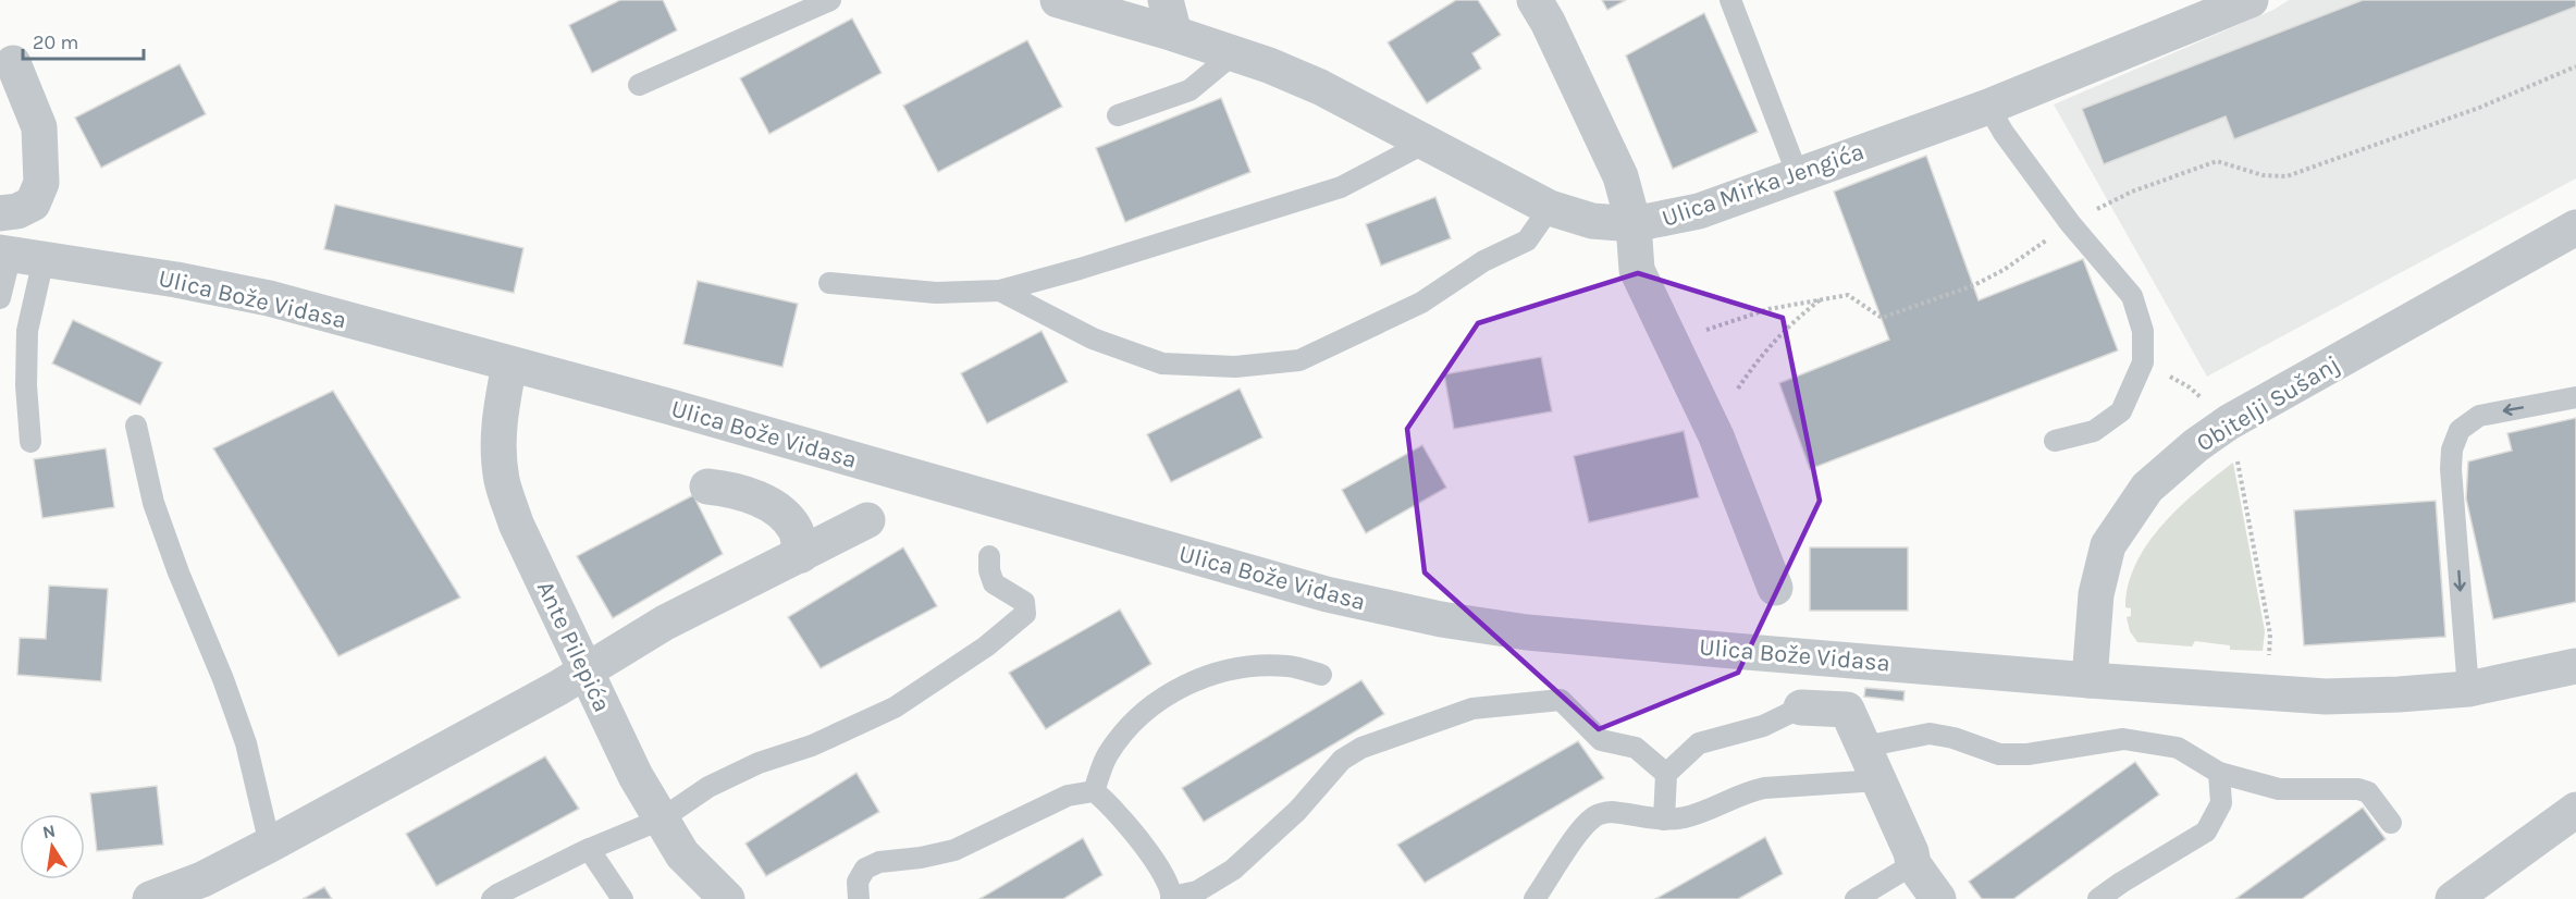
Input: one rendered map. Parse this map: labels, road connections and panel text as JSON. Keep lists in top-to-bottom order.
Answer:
{
  "streets": {
    "street": [
      "Ulica Mirka Jengića",
      "Ulica Bože Vidasa",
      "Obitelji Sušanj",
      "Ante Pilepića"
    ]
  },
  "crossings": [
    ["Ulica Bože Vidasa", "Obitelji Sušanj"],
    ["Ulica Bože Vidasa", "Ante Pilepića"]
  ],
  "scale_bar": "20 m",
  "north": "top"
}
